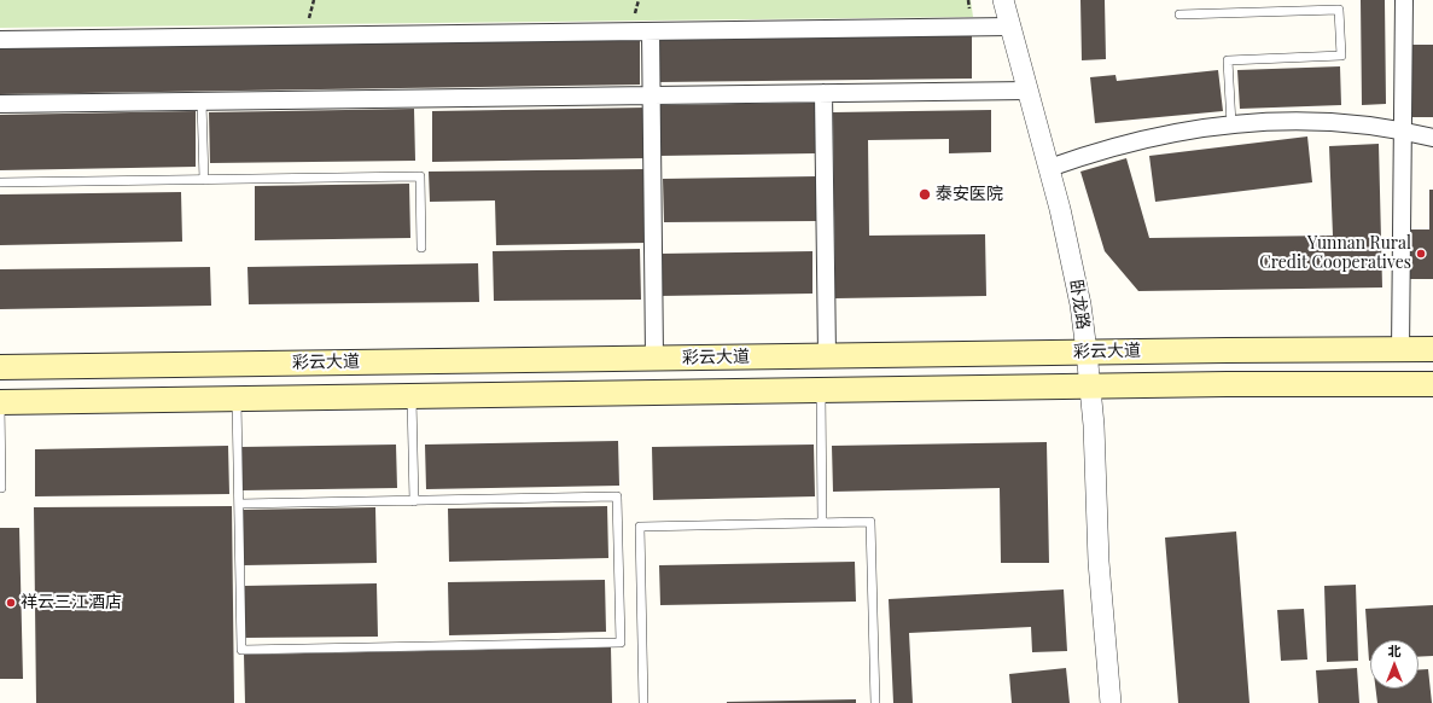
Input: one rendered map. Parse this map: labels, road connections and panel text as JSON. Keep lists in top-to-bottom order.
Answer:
{
  "streets": {
    "main road": ["彩云大道"],
    "street": ["卧龙路"]
  },
  "crossings": [
    ["卧龙路", "彩云大道"]
  ],
  "places": ["泰安医院", "Yunnan Rural Credit Cooperatives", "祥云三江酒店"],
  "north": "top"
}
